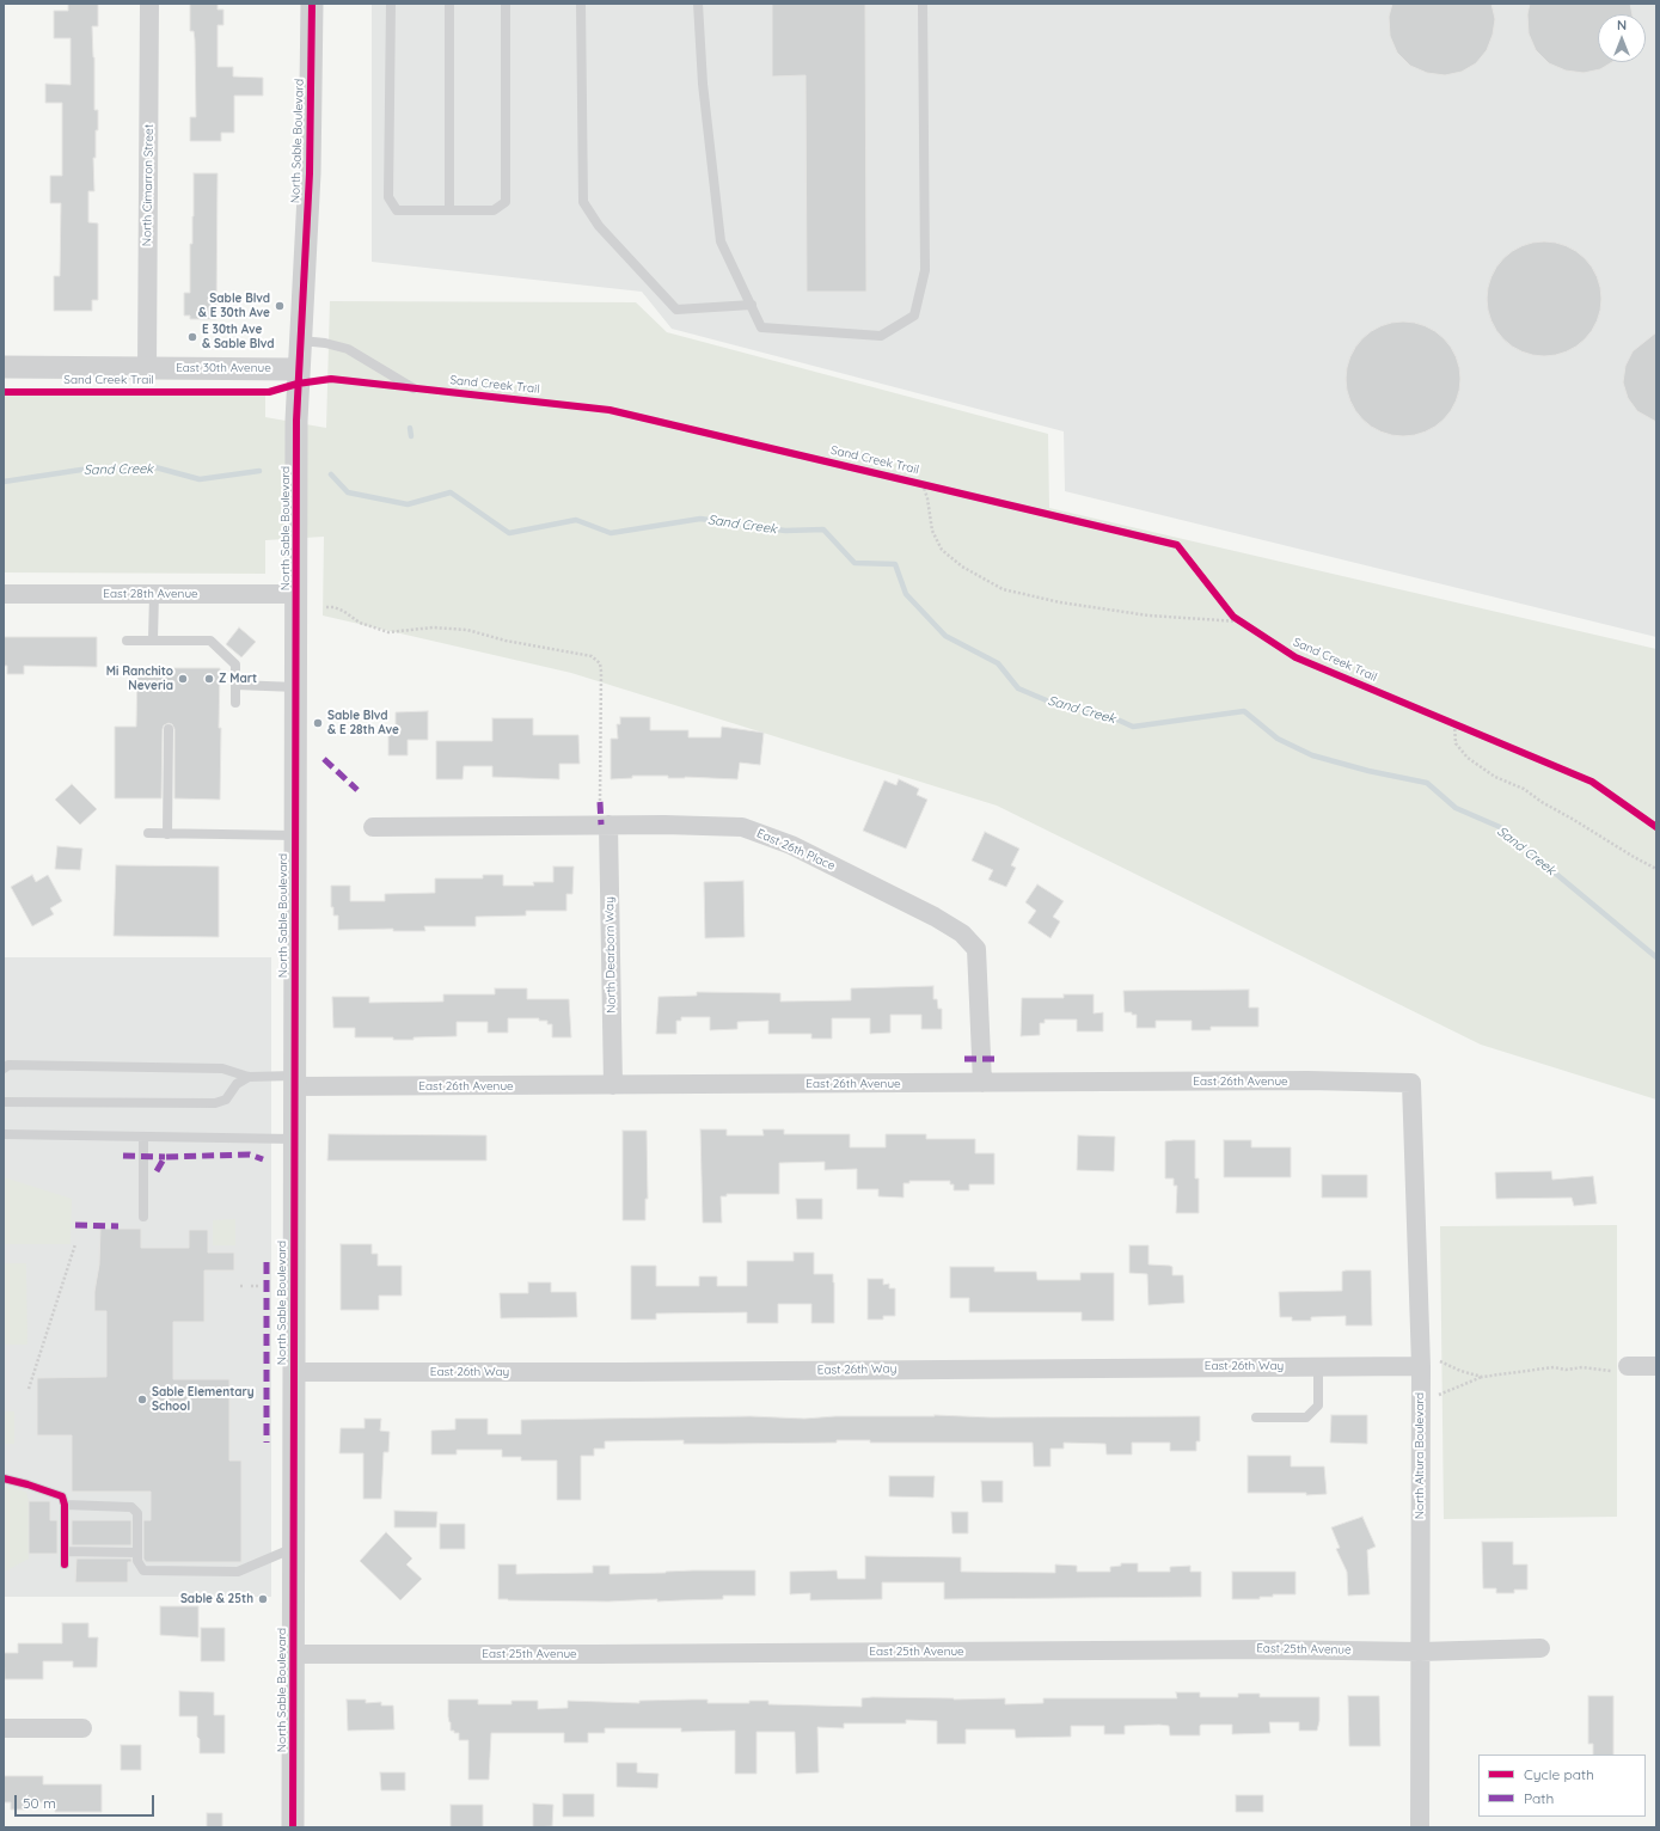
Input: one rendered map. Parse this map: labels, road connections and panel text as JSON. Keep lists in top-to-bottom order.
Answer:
{
  "streets": {
    "street": [
      "North Sable Boulevard",
      "North Cimarron Street",
      "East 30th Avenue",
      "East 28th Avenue",
      "East 26th Place",
      "North Dearborn Way",
      "East 26th Avenue",
      "East 26th Way",
      "North Altura Boulevard",
      "East 25th Avenue"
    ],
    "cycle path": ["Sand Creek Trail"]
  },
  "crossings": [
    ["North Sable Boulevard", "East 30th Avenue"],
    ["North Sable Boulevard", "East 28th Avenue"],
    ["North Sable Boulevard", "East 26th Avenue"],
    ["North Sable Boulevard", "East 26th Way"],
    ["North Sable Boulevard", "East 25th Avenue"],
    ["North Cimarron Street", "East 30th Avenue"],
    ["East 26th Place", "North Dearborn Way"],
    ["East 26th Place", "East 26th Avenue"],
    ["North Dearborn Way", "East 26th Avenue"],
    ["East 26th Avenue", "North Altura Boulevard"],
    ["East 26th Way", "North Altura Boulevard"],
    ["North Altura Boulevard", "East 25th Avenue"]
  ],
  "water": ["Sand Creek"],
  "places": [
    "Sable Blvd & E 30th Ave",
    "E 30th Ave & Sable Blvd",
    "Mi Ranchito Neveria",
    "Z Mart",
    "Sable Blvd & E 28th Ave",
    "Sable Elementary School",
    "Sable & 25th"
  ],
  "legend": ["Cycle path", "Path"],
  "scale_bar": "50 m",
  "north": "top"
}
